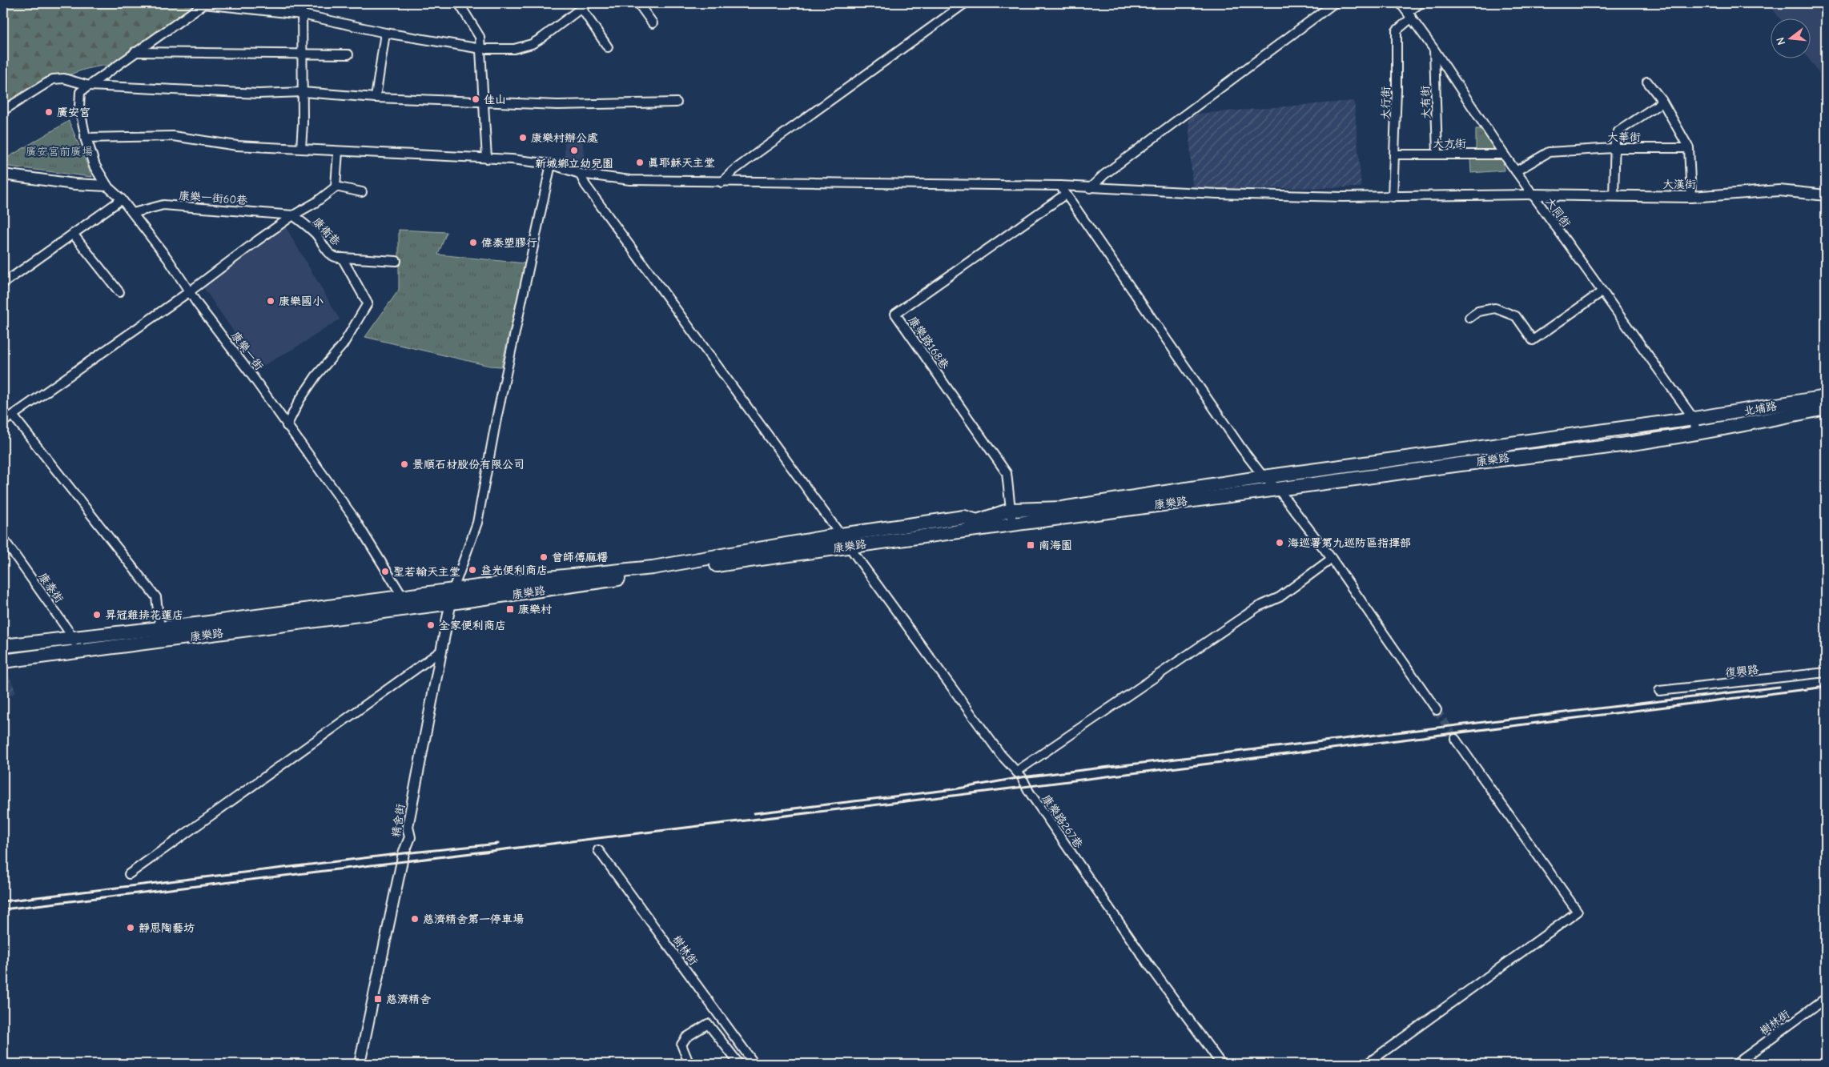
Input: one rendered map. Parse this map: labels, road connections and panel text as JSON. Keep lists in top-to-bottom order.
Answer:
{
  "streets": {
    "main road": ["北埔路", "康樂路"],
    "street": [
      "大有街",
      "大行街",
      "大華街",
      "大方街",
      "大漢街",
      "康樂一街60巷",
      "大同街",
      "康衛巷",
      "康樂路168巷",
      "康樂一街",
      "康泰街",
      "復興路",
      "精舍街",
      "康樂路267巷",
      "樹林街"
    ]
  },
  "crossings": [
    ["大有街", "大方街"],
    ["大有街", "大同街"],
    ["大行街", "大方街"],
    ["大行街", "大同街"],
    ["大華街", "大同街"],
    ["大方街", "大同街"],
    ["大漢街", "大同街"],
    ["康樂一街60巷", "康衛巷"],
    ["康樂一街60巷", "康樂一街"],
    ["大同街", "北埔路"],
    ["大同街", "康樂路"],
    ["康衛巷", "康樂一街"],
    ["康樂路168巷", "康樂路"],
    ["康樂一街", "康樂路"],
    ["北埔路", "康樂路"],
    ["康樂路", "康泰街"],
    ["康樂路", "精舍街"],
    ["康樂路", "康樂路267巷"]
  ],
  "parks": ["廣安宮前廣場"],
  "places": {
    "other": [
      "佳山",
      "廣安宮",
      "康樂村辦公處",
      "新城鄉立幼兒園",
      "真耶穌天主堂",
      "偉泰塑膠行",
      "康樂國小",
      "景順石材股份有限公司",
      "海巡署第九巡防區指揮部",
      "曾師傅麻糬",
      "益光便利商店",
      "聖若翰天主堂",
      "昇冠雞排花蓮店",
      "全家便利商店",
      "慈濟精舍第一停車場",
      "靜思陶藝坊"
    ],
    "transit": ["南海園", "康樂村", "慈濟精舍"]
  },
  "north": "left"
}
